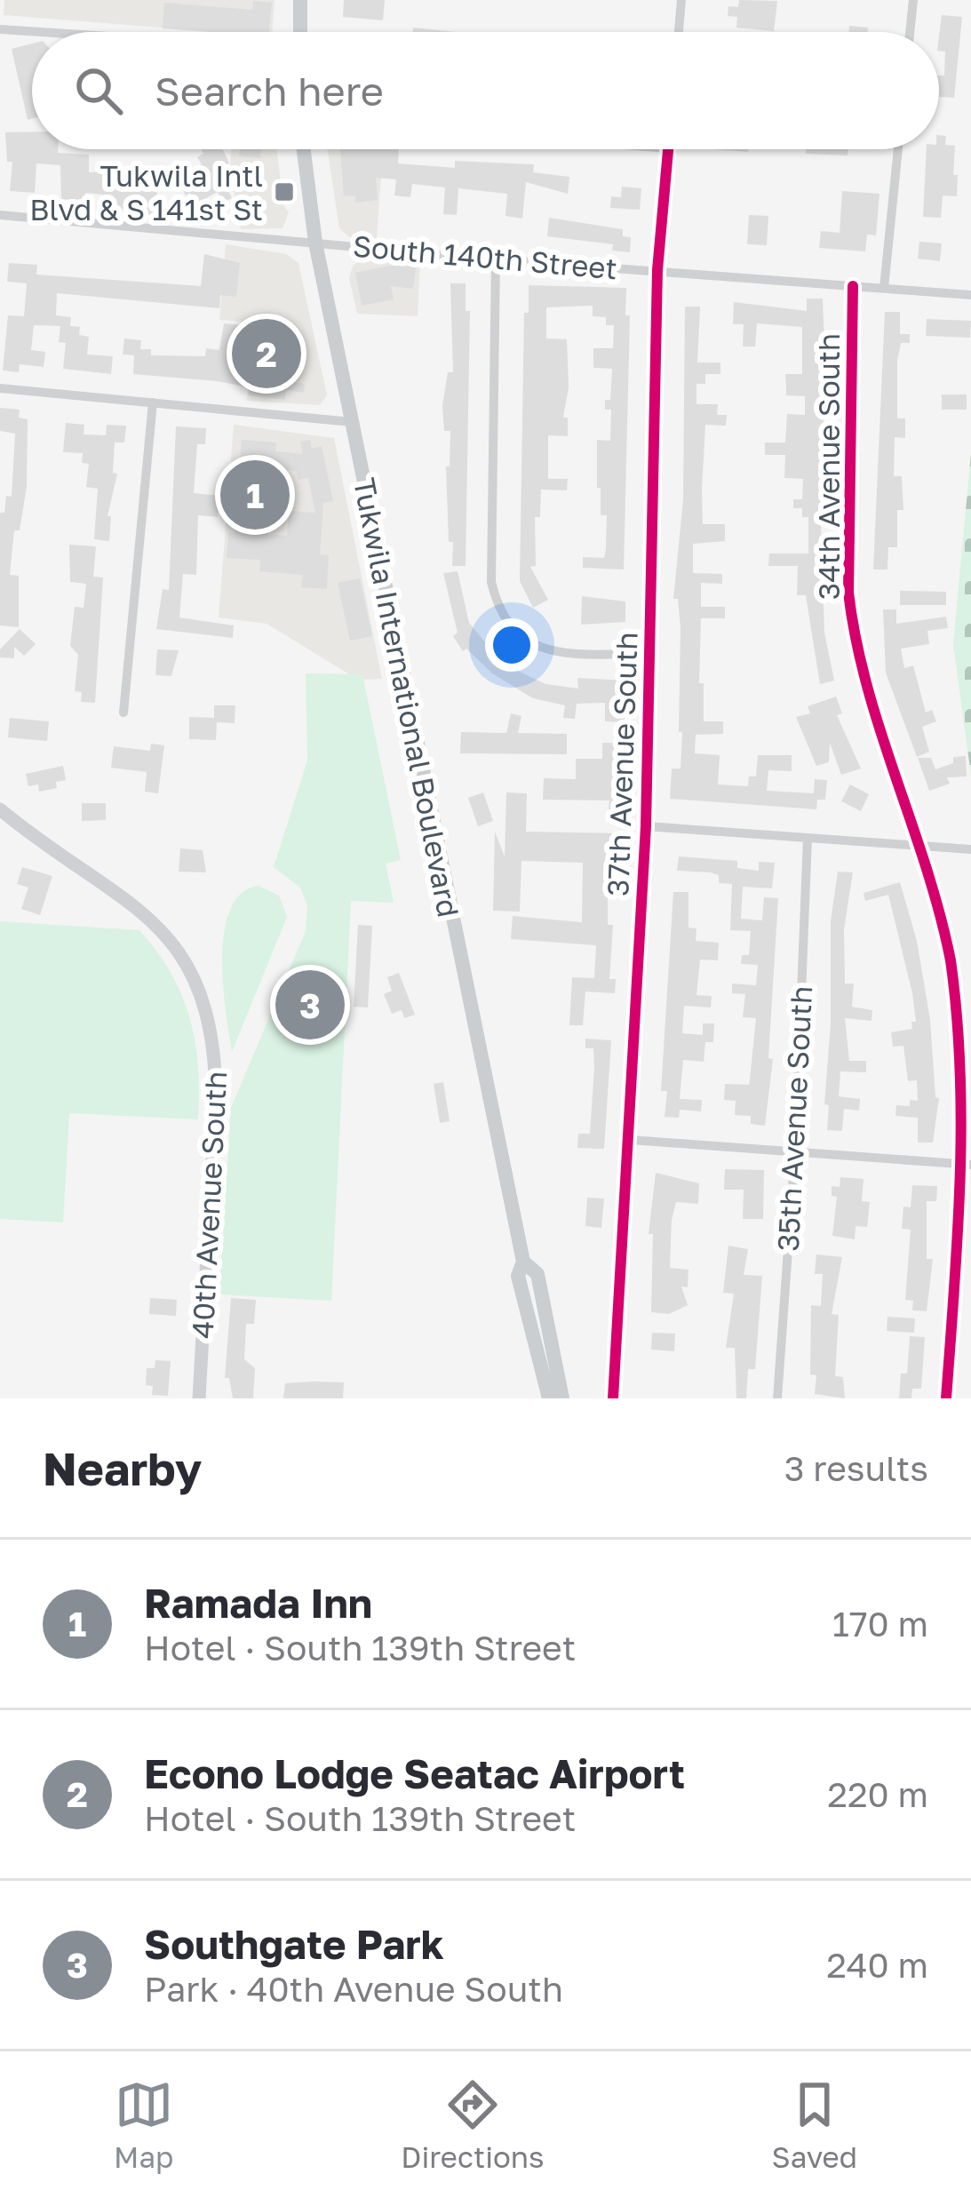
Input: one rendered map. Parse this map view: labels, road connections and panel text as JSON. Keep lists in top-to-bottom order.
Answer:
{
  "streets": {
    "main road": ["Tukwila International Boulevard"],
    "street": [
      "South 140th Street",
      "34th Avenue South",
      "37th Avenue South",
      "35th Avenue South",
      "40th Avenue South"
    ]
  },
  "crossings": [
    ["South 140th Street", "34th Avenue South"],
    ["South 140th Street", "Tukwila International Boulevard"],
    ["South 140th Street", "37th Avenue South"]
  ],
  "places": {
    "transit": ["Tukwila Intl Blvd & S 141st St"]
  },
  "page": {
    "search": "Search here",
    "pins": ["2", "1", "3"],
    "heading": ["Nearby", "3 results"],
    "list": [
      {
        "mark": "1",
        "name": "Ramada Inn",
        "note": "Hotel · South 139th Street",
        "value": "170 m"
      },
      {
        "mark": "2",
        "name": "Econo Lodge Seatac Airport",
        "note": "Hotel · South 139th Street",
        "value": "220 m"
      },
      {
        "mark": "3",
        "name": "Southgate Park",
        "note": "Park · 40th Avenue South",
        "value": "240 m"
      }
    ],
    "nav": ["Map", "Directions", "Saved"]
  }
}
